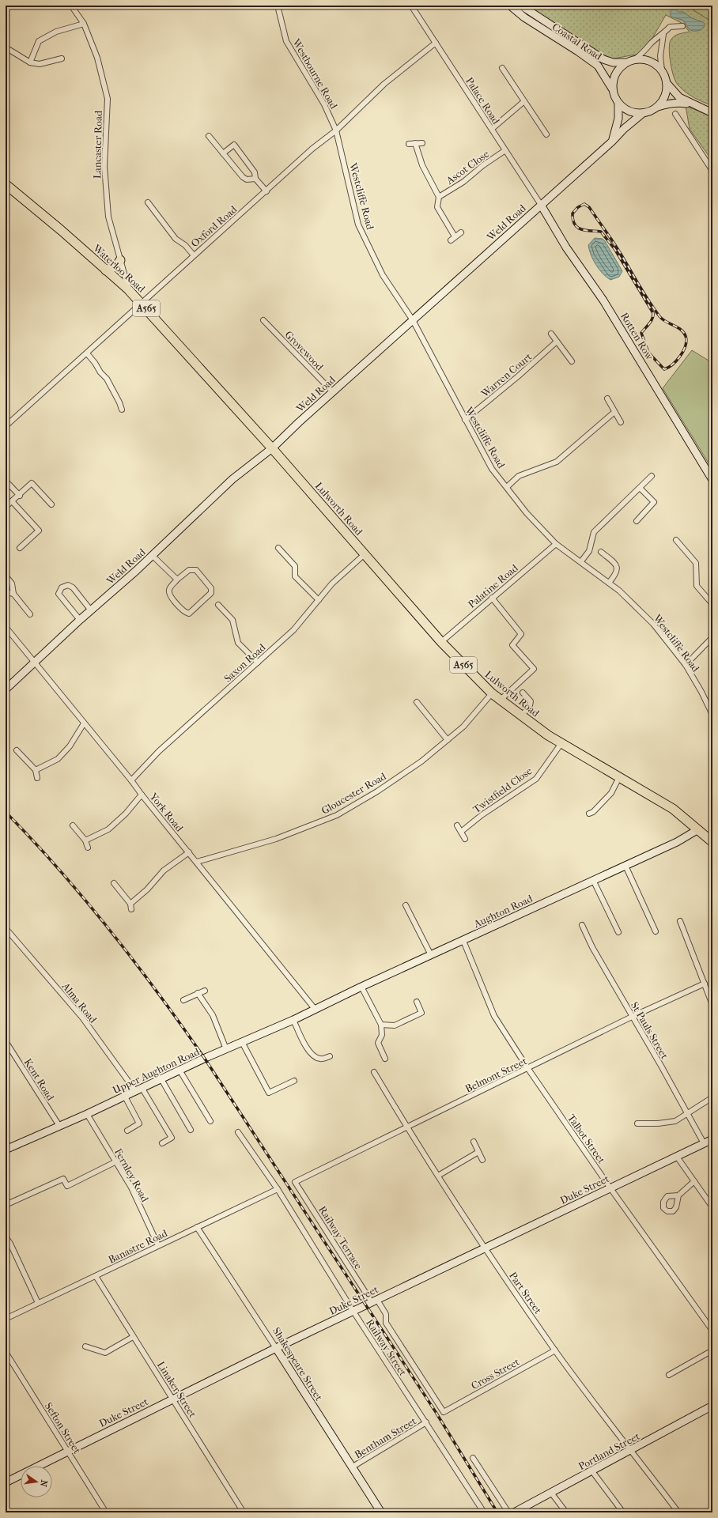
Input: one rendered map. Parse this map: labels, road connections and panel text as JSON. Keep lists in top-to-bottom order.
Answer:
{
  "streets": {
    "highway": ["Waterloo Road", "A565", "Lulworth Road"],
    "street": [
      "Coastal Road",
      "Westbourne Road",
      "Palace Road",
      "Lancaster Road",
      "Ascot Close",
      "Westcliffe Road",
      "Weld Road",
      "Oxford Road",
      "Rotten Row",
      "Grovewood",
      "Warren Court",
      "Palatine Road",
      "Saxon Road",
      "Twistfield Close",
      "Gloucester Road",
      "York Road",
      "Aughton Road",
      "Alma Road",
      "St Pauls Street",
      "Upper Aughton Road",
      "Belmont Street",
      "Kent Road",
      "Talbot Street",
      "Fernley Road",
      "Duke Street",
      "Railway Terrace",
      "Banastre Road",
      "Part Street",
      "Railway Street",
      "Shakespeare Street",
      "Cross Street",
      "Linaker Street",
      "Sefton Street",
      "Bentham Street",
      "Portland Street"
    ]
  },
  "crossings": [
    ["Coastal Road", "Weld Road"],
    ["Westbourne Road", "Westcliffe Road"],
    ["Westbourne Road", "Oxford Road"],
    ["Palace Road", "Ascot Close"],
    ["Palace Road", "Weld Road"],
    ["Palace Road", "Oxford Road"],
    ["Palace Road", "Rotten Row"],
    ["Lancaster Road", "Waterloo Road"],
    ["Westcliffe Road", "Weld Road"],
    ["Westcliffe Road", "Oxford Road"],
    ["Westcliffe Road", "Warren Court"],
    ["Westcliffe Road", "Palatine Road"],
    ["Weld Road", "Waterloo Road"],
    ["Weld Road", "Rotten Row"],
    ["Weld Road", "Grovewood"],
    ["Weld Road", "Lulworth Road"],
    ["Weld Road", "York Road"],
    ["Oxford Road", "Waterloo Road"],
    ["Waterloo Road", "Lulworth Road"],
    ["Lulworth Road", "Palatine Road"],
    ["Lulworth Road", "Saxon Road"],
    ["Lulworth Road", "Twistfield Close"],
    ["Lulworth Road", "Gloucester Road"],
    ["Lulworth Road", "Aughton Road"],
    ["Saxon Road", "York Road"],
    ["Gloucester Road", "York Road"],
    ["York Road", "Aughton Road"],
    ["York Road", "Upper Aughton Road"],
    ["Aughton Road", "Upper Aughton Road"],
    ["Aughton Road", "Talbot Street"],
    ["Alma Road", "Upper Aughton Road"],
    ["St Pauls Street", "Belmont Street"],
    ["St Pauls Street", "Duke Street"],
    ["Upper Aughton Road", "Kent Road"],
    ["Upper Aughton Road", "Fernley Road"],
    ["Belmont Street", "Talbot Street"],
    ["Belmont Street", "Railway Terrace"],
    ["Belmont Street", "Part Street"],
    ["Talbot Street", "Duke Street"],
    ["Fernley Road", "Banastre Road"],
    ["Duke Street", "Railway Terrace"],
    ["Duke Street", "Part Street"],
    ["Duke Street", "Railway Street"],
    ["Duke Street", "Shakespeare Street"],
    ["Duke Street", "Linaker Street"],
    ["Duke Street", "Sefton Street"],
    ["Railway Terrace", "Cross Street"],
    ["Banastre Road", "Railway Street"],
    ["Banastre Road", "Shakespeare Street"],
    ["Banastre Road", "Linaker Street"],
    ["Part Street", "Cross Street"],
    ["Part Street", "Portland Street"],
    ["Railway Street", "Bentham Street"],
    ["Shakespeare Street", "Bentham Street"]
  ],
  "north": "right"
}
